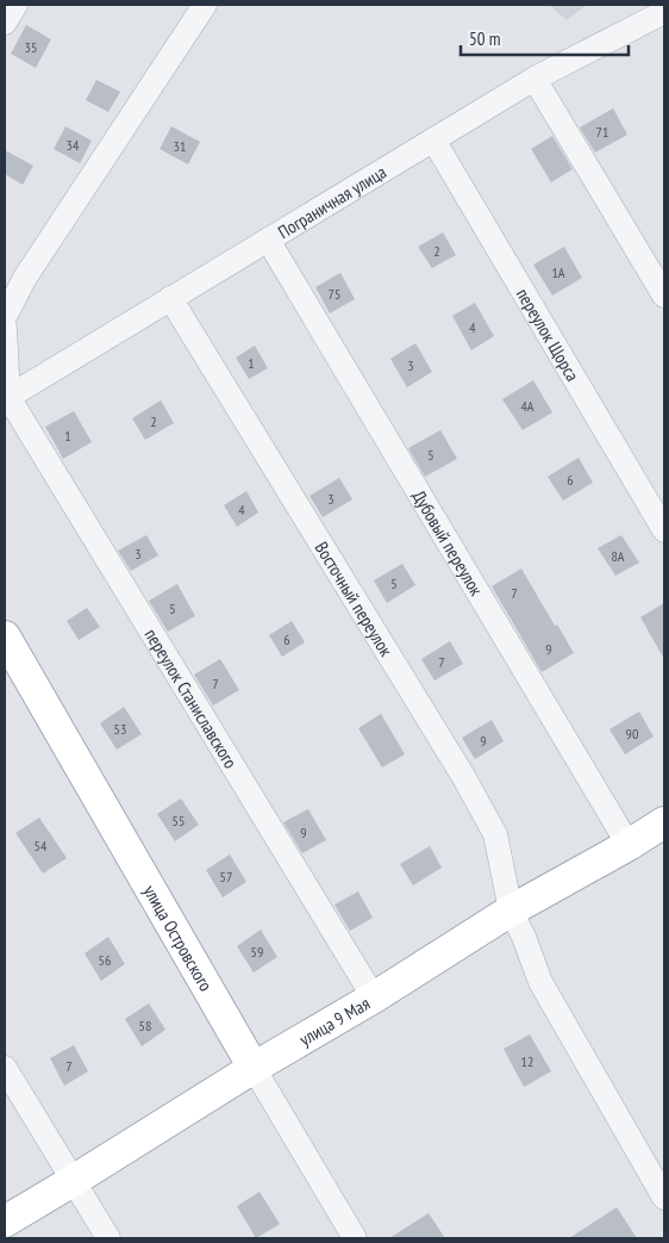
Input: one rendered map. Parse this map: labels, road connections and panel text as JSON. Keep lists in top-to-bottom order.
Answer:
{
  "streets": {
    "main road": ["улица Островского", "улица 9 Мая"],
    "street": [
      "Пограничная улица",
      "переулок Щорса",
      "Дубовый переулок",
      "Восточный переулок",
      "переулок Станиславского"
    ]
  },
  "crossings": [
    ["Пограничная улица", "переулок Щорса"],
    ["Пограничная улица", "Дубовый переулок"],
    ["Пограничная улица", "Восточный переулок"],
    ["Пограничная улица", "переулок Станиславского"],
    ["Дубовый переулок", "улица 9 Мая"],
    ["Восточный переулок", "улица 9 Мая"],
    ["переулок Станиславского", "улица 9 Мая"],
    ["улица Островского", "улица 9 Мая"]
  ],
  "house_numbers": [
    "35",
    "71",
    "34",
    "31",
    "2",
    "1А",
    "75",
    "4",
    "1",
    "3",
    "4А",
    "2",
    "1",
    "5",
    "6",
    "3",
    "4",
    "3",
    "8А",
    "5",
    "7",
    "5",
    "6",
    "9",
    "7",
    "7",
    "53",
    "90",
    "9",
    "55",
    "9",
    "54",
    "57",
    "59",
    "56",
    "58",
    "12",
    "7"
  ],
  "scale_bar": "50 m"
}
